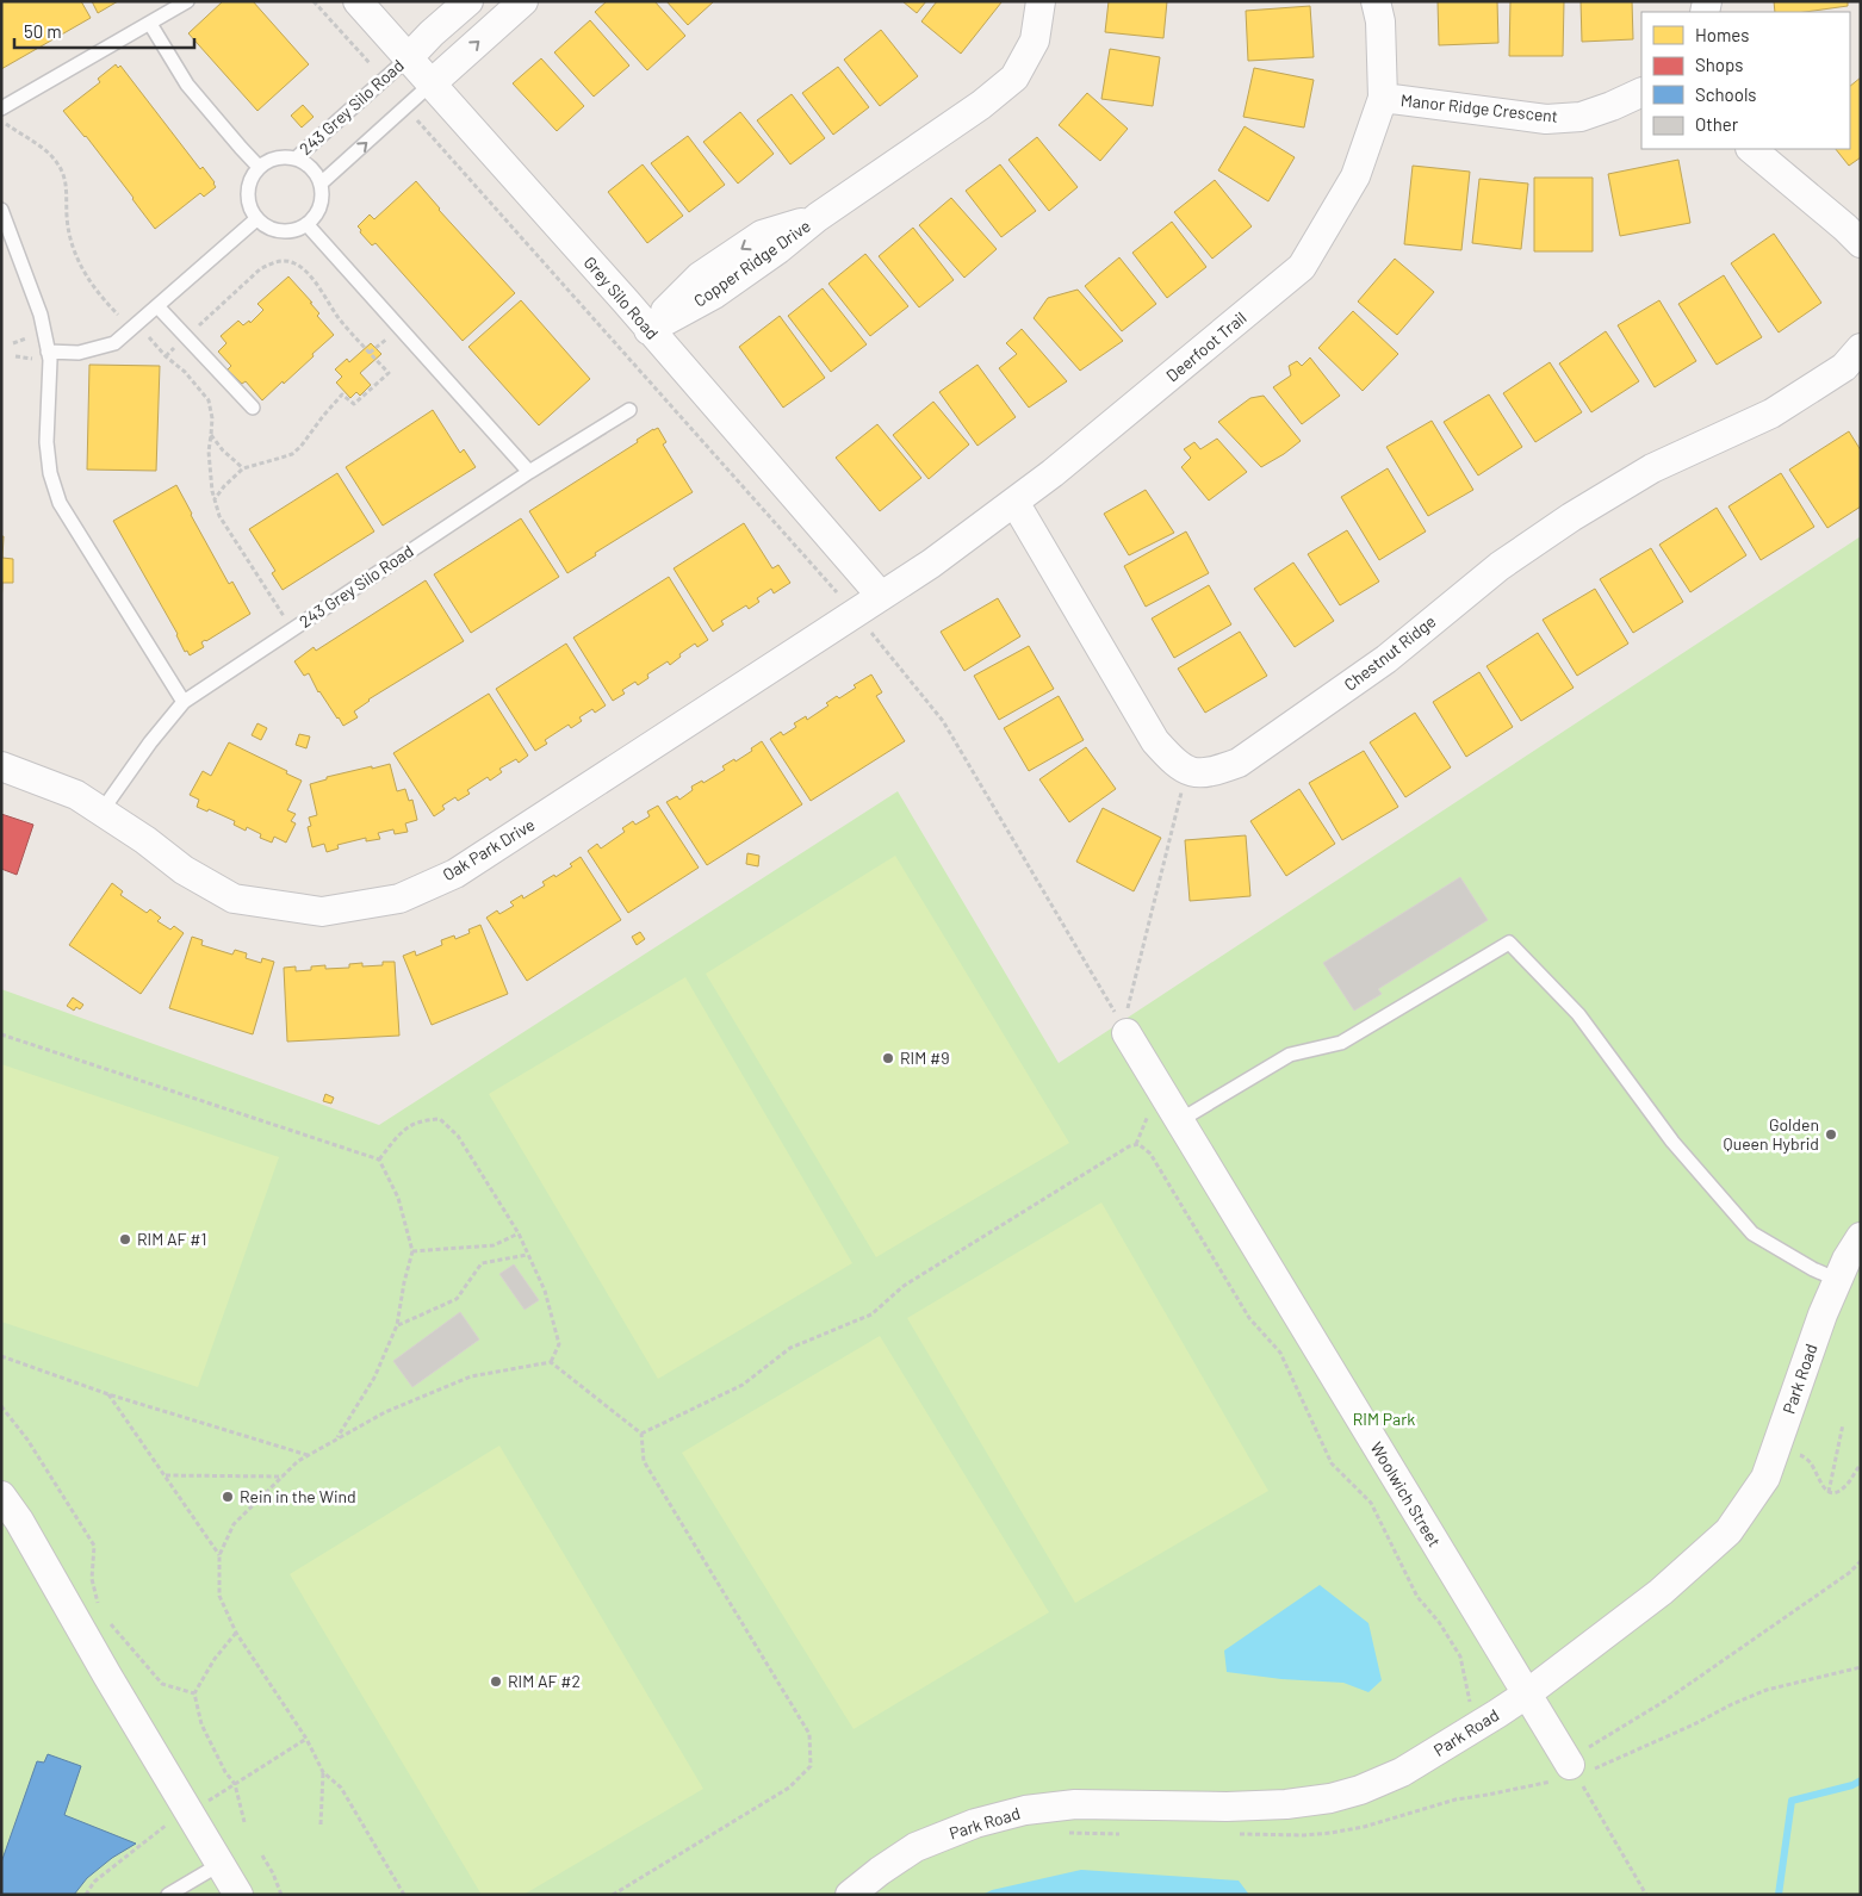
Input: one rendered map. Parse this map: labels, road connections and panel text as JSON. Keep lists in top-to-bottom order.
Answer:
{
  "streets": {
    "street": [
      "Manor Ridge Crescent",
      "Copper Ridge Drive",
      "Grey Silo Road",
      "Deerfoot Trail",
      "Chestnut Ridge",
      "Oak Park Drive",
      "Park Road",
      "Woolwich Street"
    ],
    "lane": ["243 Grey Silo Road"]
  },
  "crossings": [
    ["243 Grey Silo Road", "Grey Silo Road"],
    ["243 Grey Silo Road", "Oak Park Drive"],
    ["Manor Ridge Crescent", "Deerfoot Trail"],
    ["Copper Ridge Drive", "Grey Silo Road"],
    ["Grey Silo Road", "Deerfoot Trail"],
    ["Grey Silo Road", "Oak Park Drive"],
    ["Deerfoot Trail", "Oak Park Drive"],
    ["Park Road", "Woolwich Street"]
  ],
  "parks": ["RIM Park"],
  "places": [
    "RIM #9",
    "Golden Queen Hybrid",
    "RIM AF #1",
    "Rein in the Wind",
    "RIM AF #2"
  ],
  "legend": [
    "Homes",
    "Shops",
    "Schools",
    "Other"
  ],
  "scale_bar": "50 m"
}
